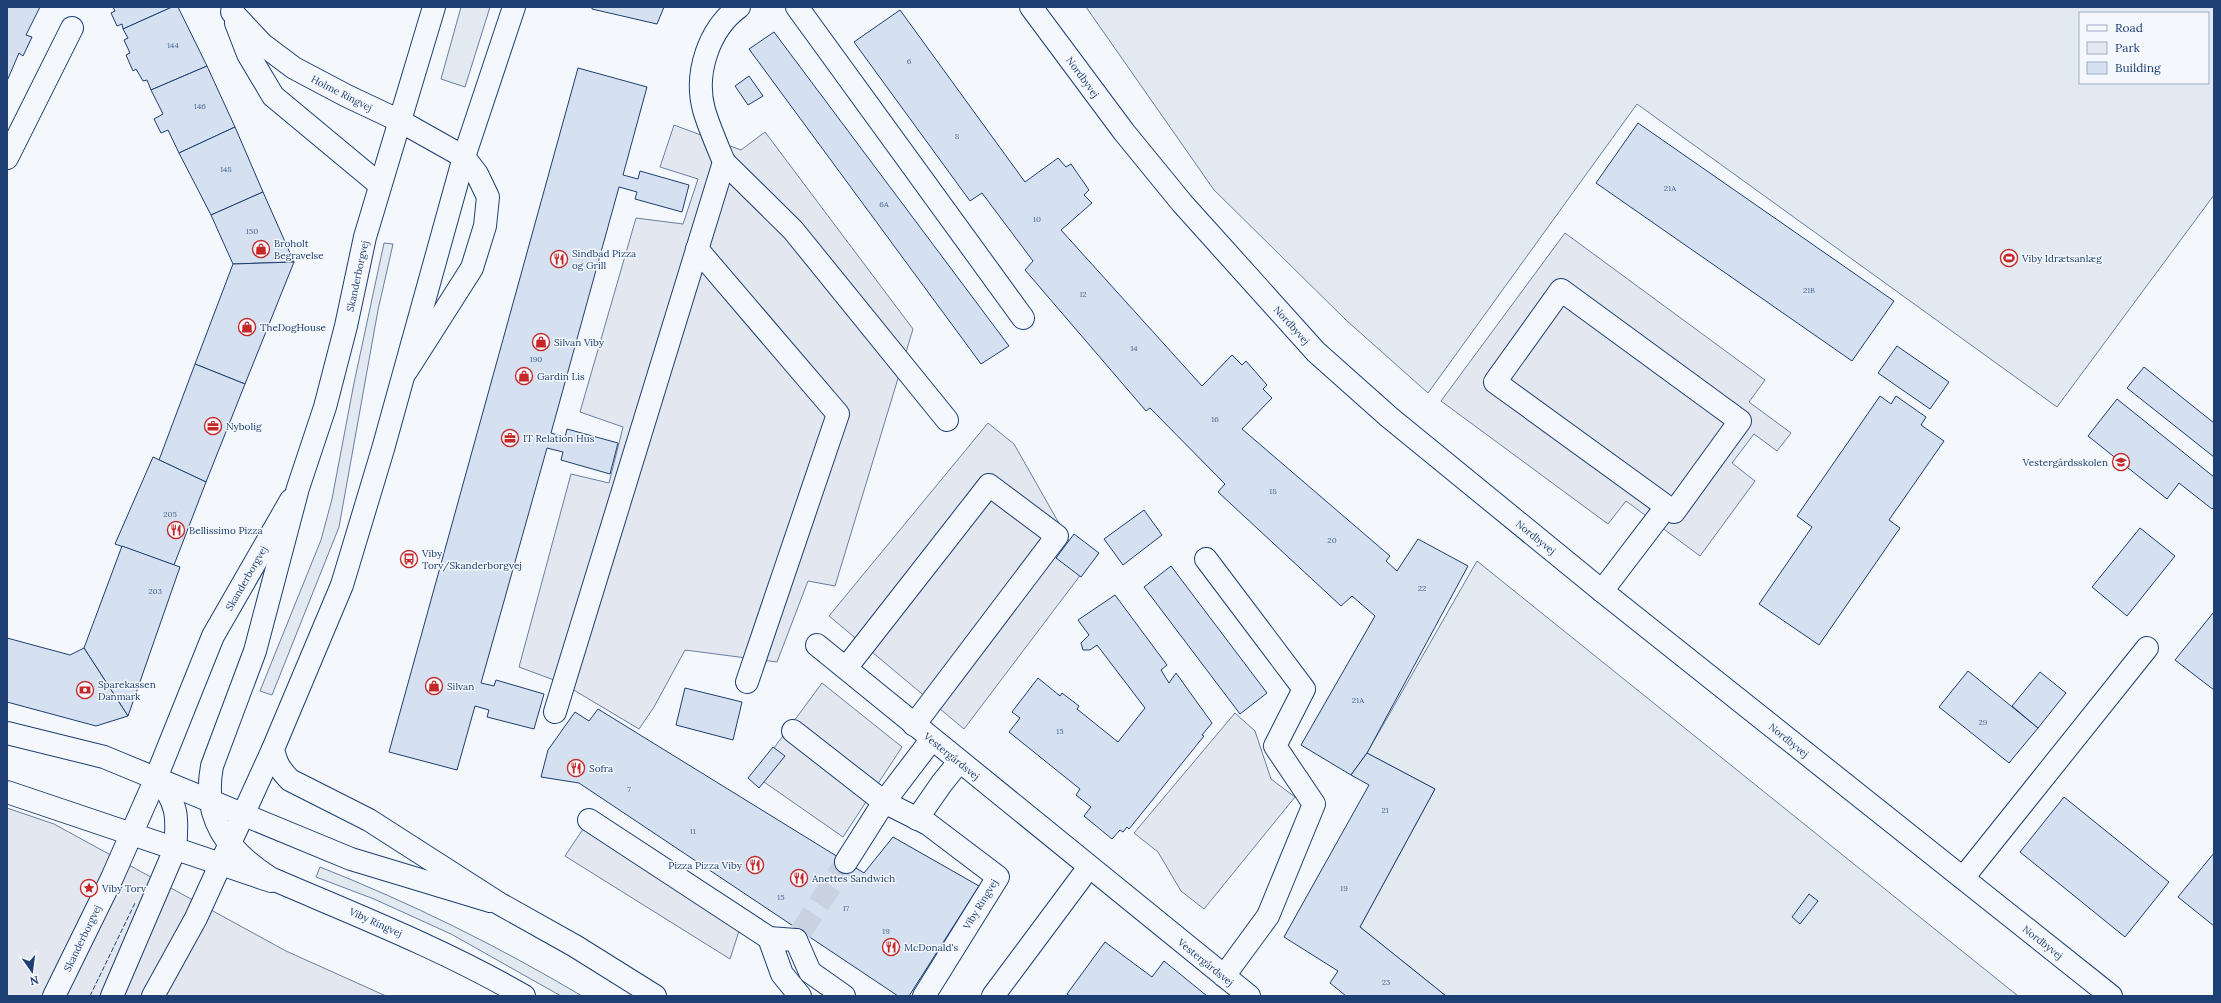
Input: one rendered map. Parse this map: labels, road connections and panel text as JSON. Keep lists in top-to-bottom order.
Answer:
{
  "streets": {
    "street": [
      "Nordbyvej",
      "Holme Ringvej",
      "Skanderborgvej",
      "Vestergårdsvej",
      "Viby Ringvej"
    ]
  },
  "crossings": [
    ["Holme Ringvej", "Skanderborgvej"]
  ],
  "places": {
    "shop": [
      "Broholt Begravelse",
      "TheDogHouse",
      "Silvan Viby",
      "Gardin Lis",
      "Silvan"
    ],
    "sports": ["Viby Idrætsanlæg"],
    "restaurant": [
      "Sindbad Pizza og Grill",
      "Bellissimo Pizza",
      "Sofra",
      "Pizza Pizza Viby",
      "Anettes Sandwich",
      "McDonald's"
    ],
    "office": ["Nybolig", "IT Relation Hus"],
    "school or university": ["Vestergårdsskolen"],
    "bus stop": ["Viby Torv/Skanderborgvej"],
    "bank": ["Sparekassen Danmark"],
    "place": ["Viby Torv"]
  },
  "house_numbers": [
    "144",
    "6",
    "146",
    "8",
    "148",
    "21A",
    "6A",
    "10",
    "150",
    "21B",
    "12",
    "14",
    "190",
    "16",
    "18",
    "205",
    "20",
    "22",
    "203",
    "21A",
    "29",
    "15",
    "7",
    "21",
    "11",
    "19",
    "15",
    "17",
    "19",
    "23"
  ],
  "legend": ["Road", "Park", "Building"],
  "north": "bottom"
}
